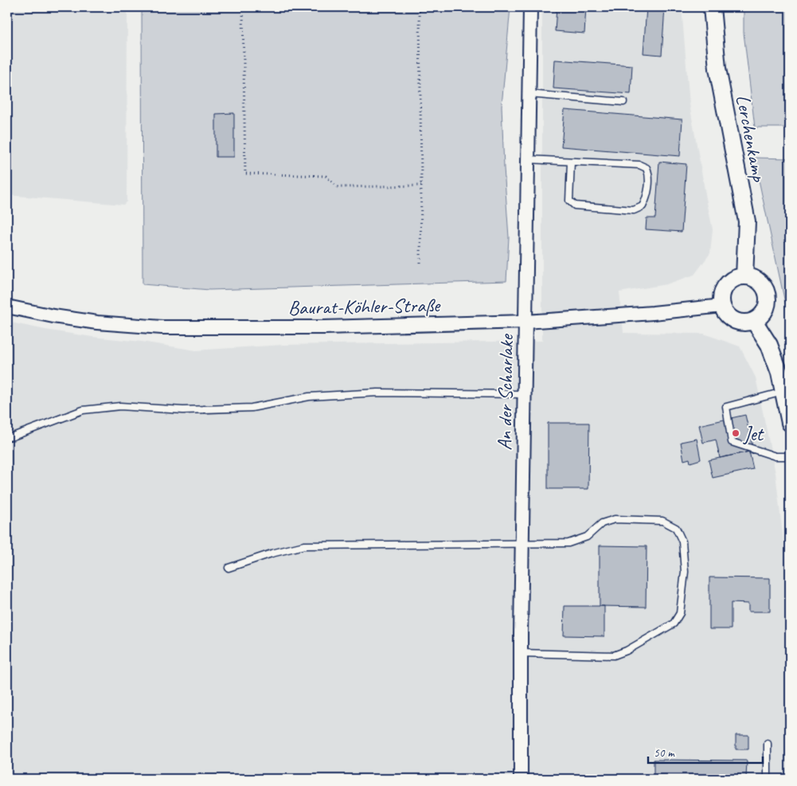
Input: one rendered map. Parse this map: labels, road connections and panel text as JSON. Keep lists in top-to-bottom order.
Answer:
{
  "streets": {
    "street": ["Lerchenkamp", "Baurat-Köhler-Straße", "An der Scharlake"]
  },
  "crossings": [
    ["Lerchenkamp", "Baurat-Köhler-Straße"],
    ["Baurat-Köhler-Straße", "An der Scharlake"]
  ],
  "places": ["Jet"],
  "scale_bar": "50 m"
}
